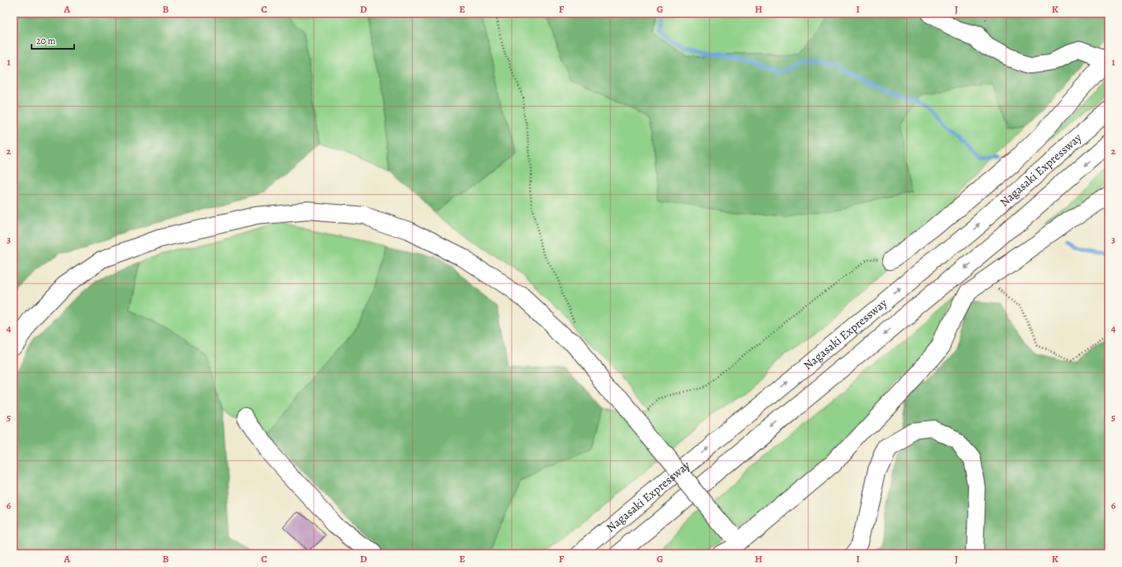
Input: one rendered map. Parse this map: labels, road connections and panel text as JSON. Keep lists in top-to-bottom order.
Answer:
{
  "streets": {
    "main road": ["Nagasaki Expressway"]
  },
  "scale_bar": "20 m",
  "grid": {
    "columns": [
      "A",
      "B",
      "C",
      "D",
      "E",
      "F",
      "G",
      "H",
      "I",
      "J",
      "K"
    ],
    "rows": [
      "1",
      "2",
      "3",
      "4",
      "5",
      "6"
    ]
  }
}
